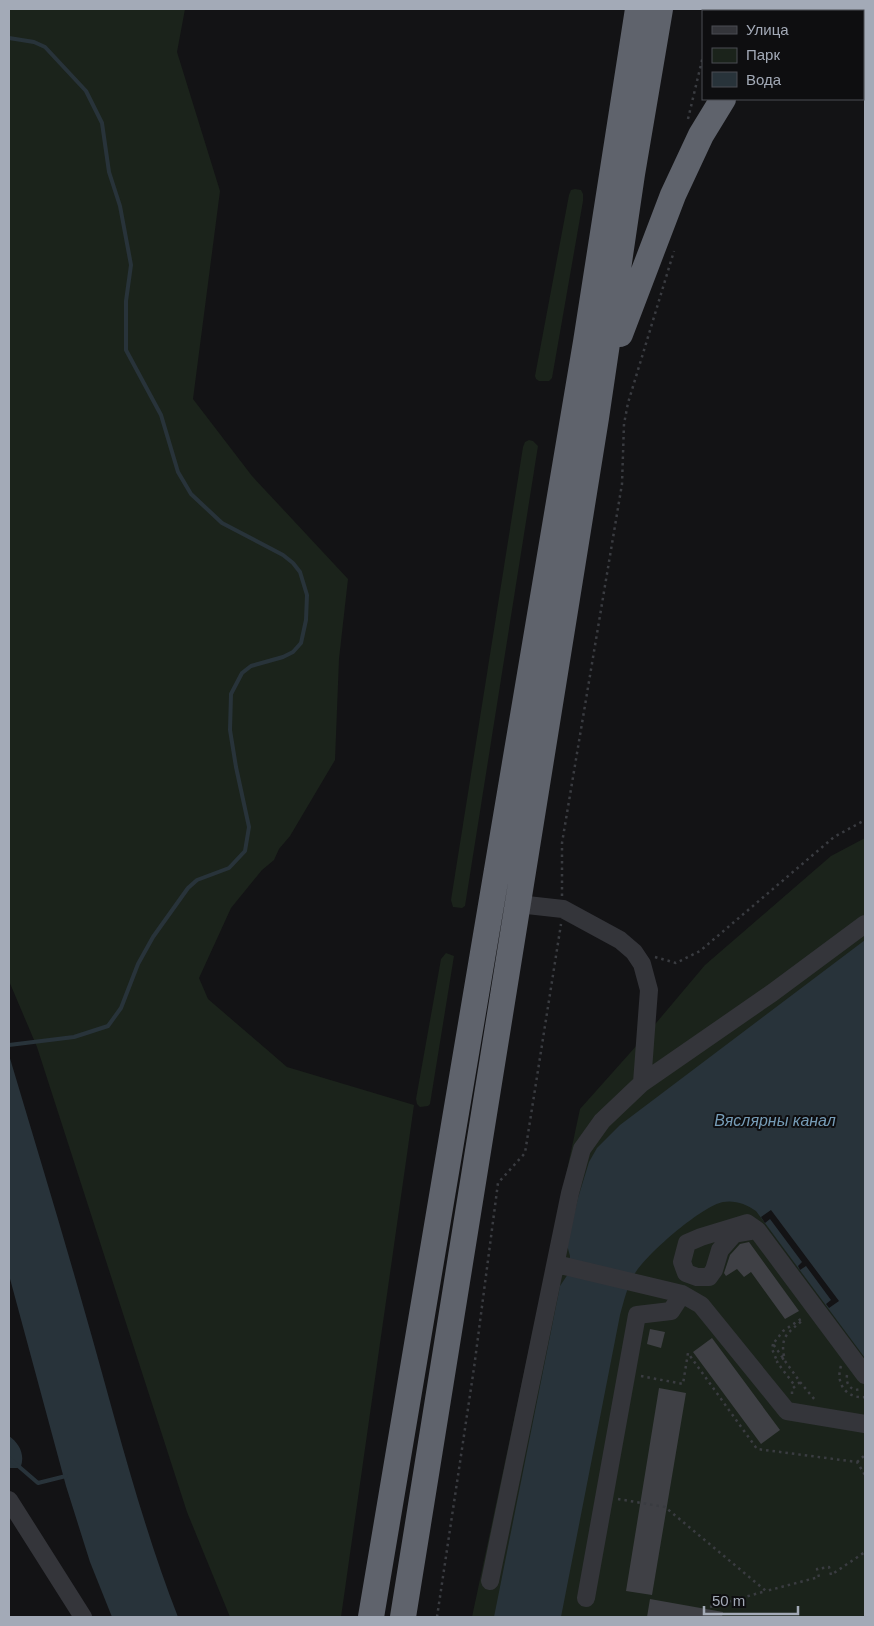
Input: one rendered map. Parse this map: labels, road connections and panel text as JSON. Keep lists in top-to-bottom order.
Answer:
{
  "water": ["Вяслярны канал"],
  "legend": ["Улица", "Парк", "Вода"],
  "scale_bar": "50 m"
}
